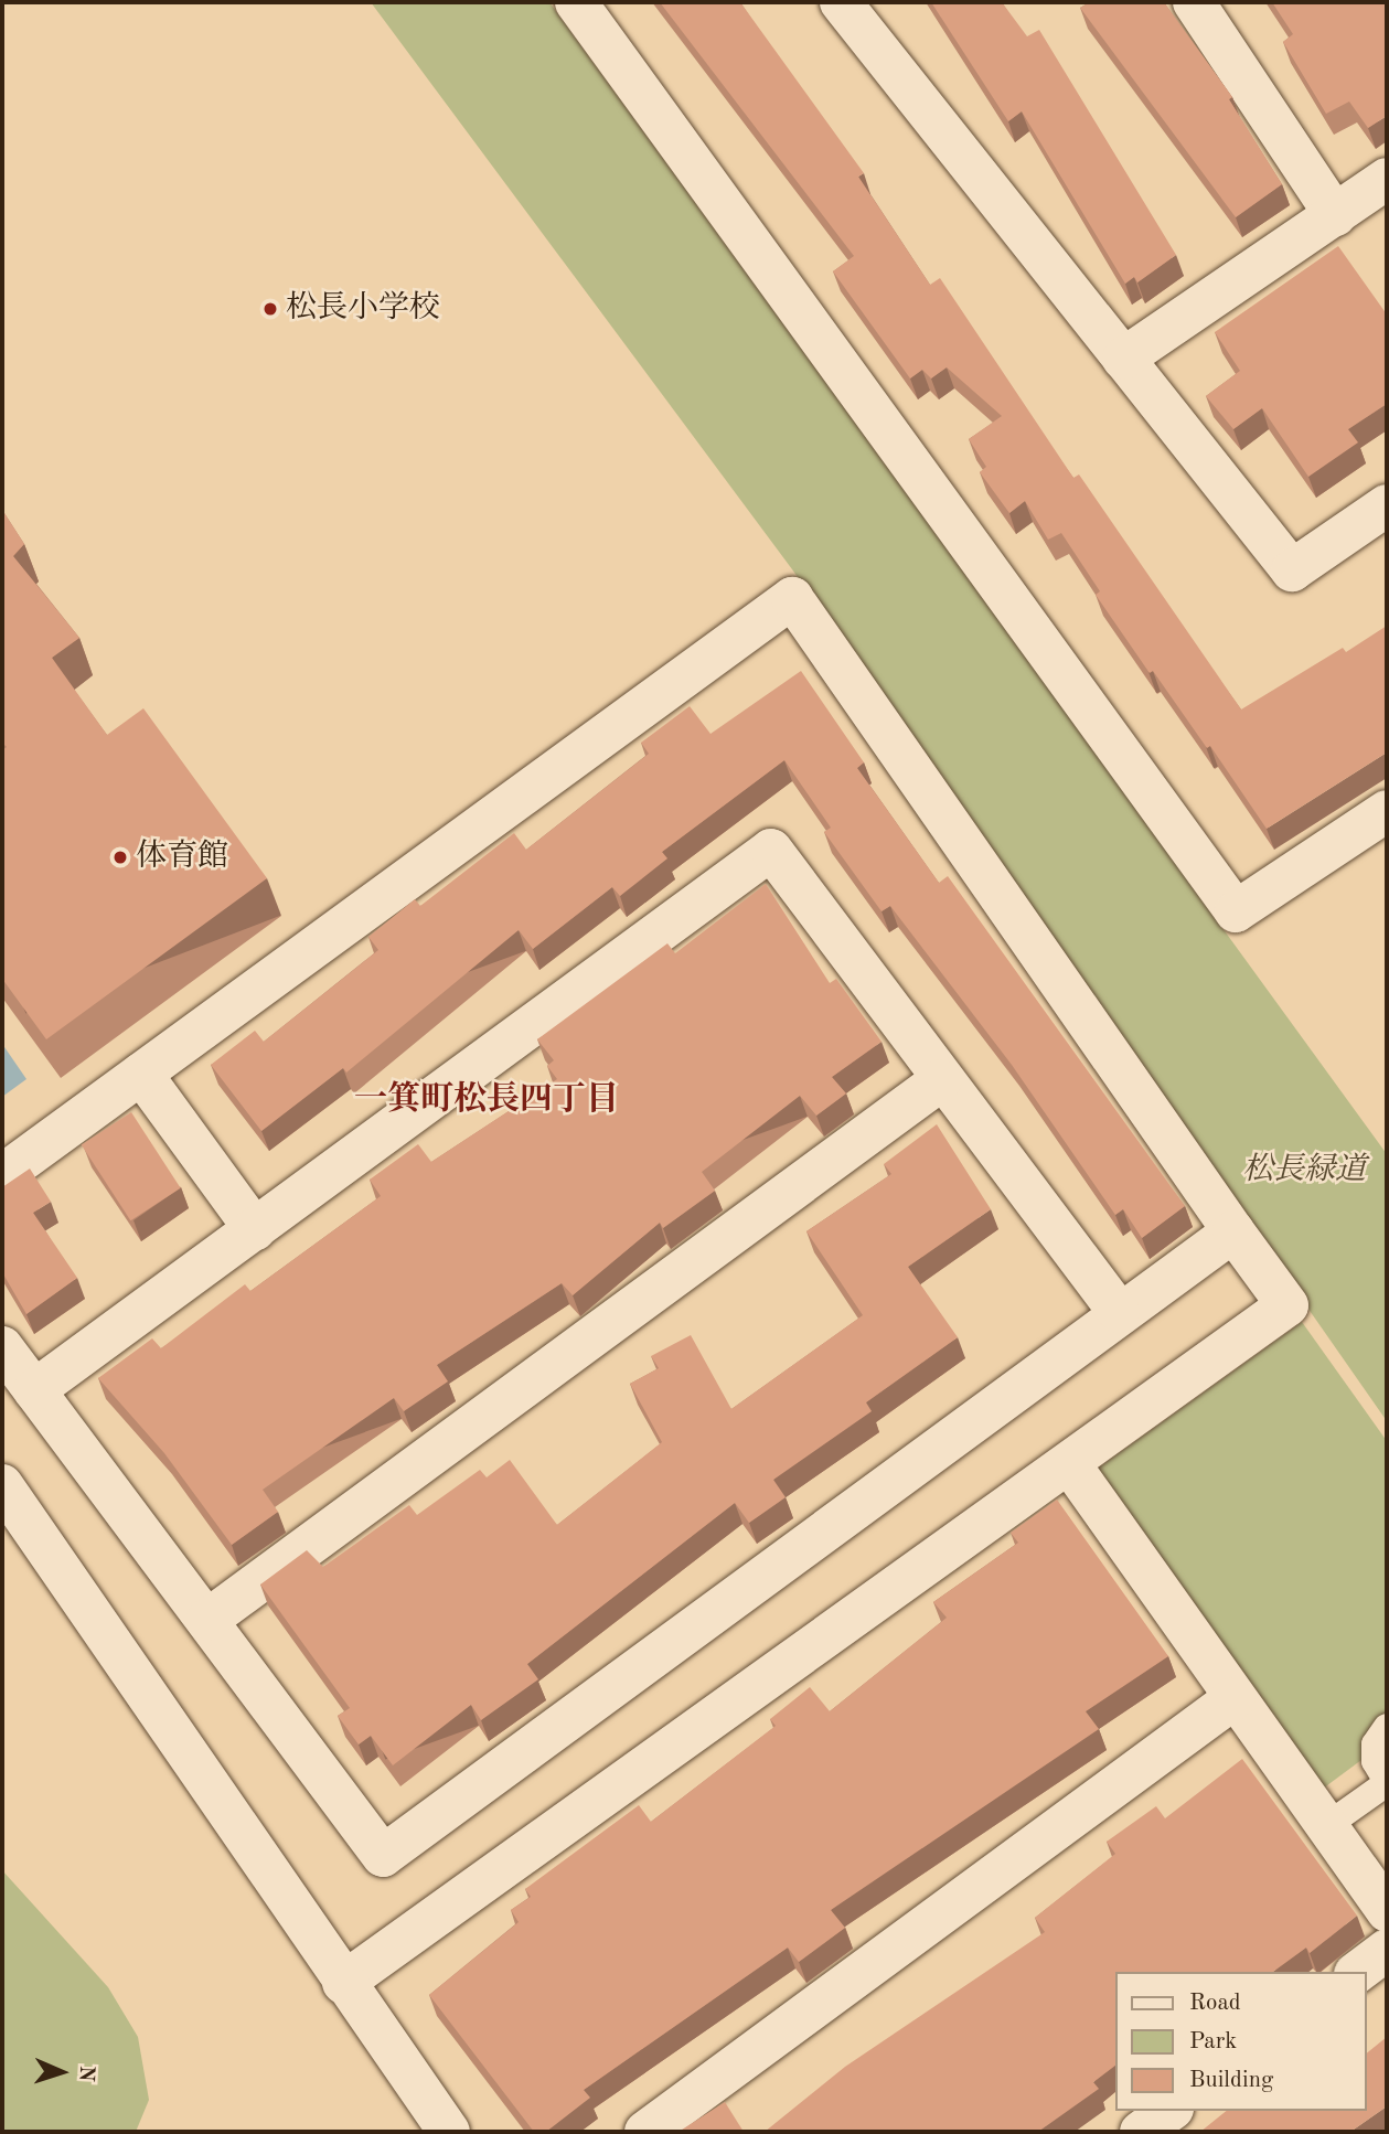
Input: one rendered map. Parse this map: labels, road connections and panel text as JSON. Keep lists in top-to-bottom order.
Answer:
{
  "districts": ["一箕町松長四丁目"],
  "parks": ["松長緑道"],
  "places": ["松長小学校", "体育館"],
  "legend": ["Road", "Park", "Building"],
  "north": "right"
}
